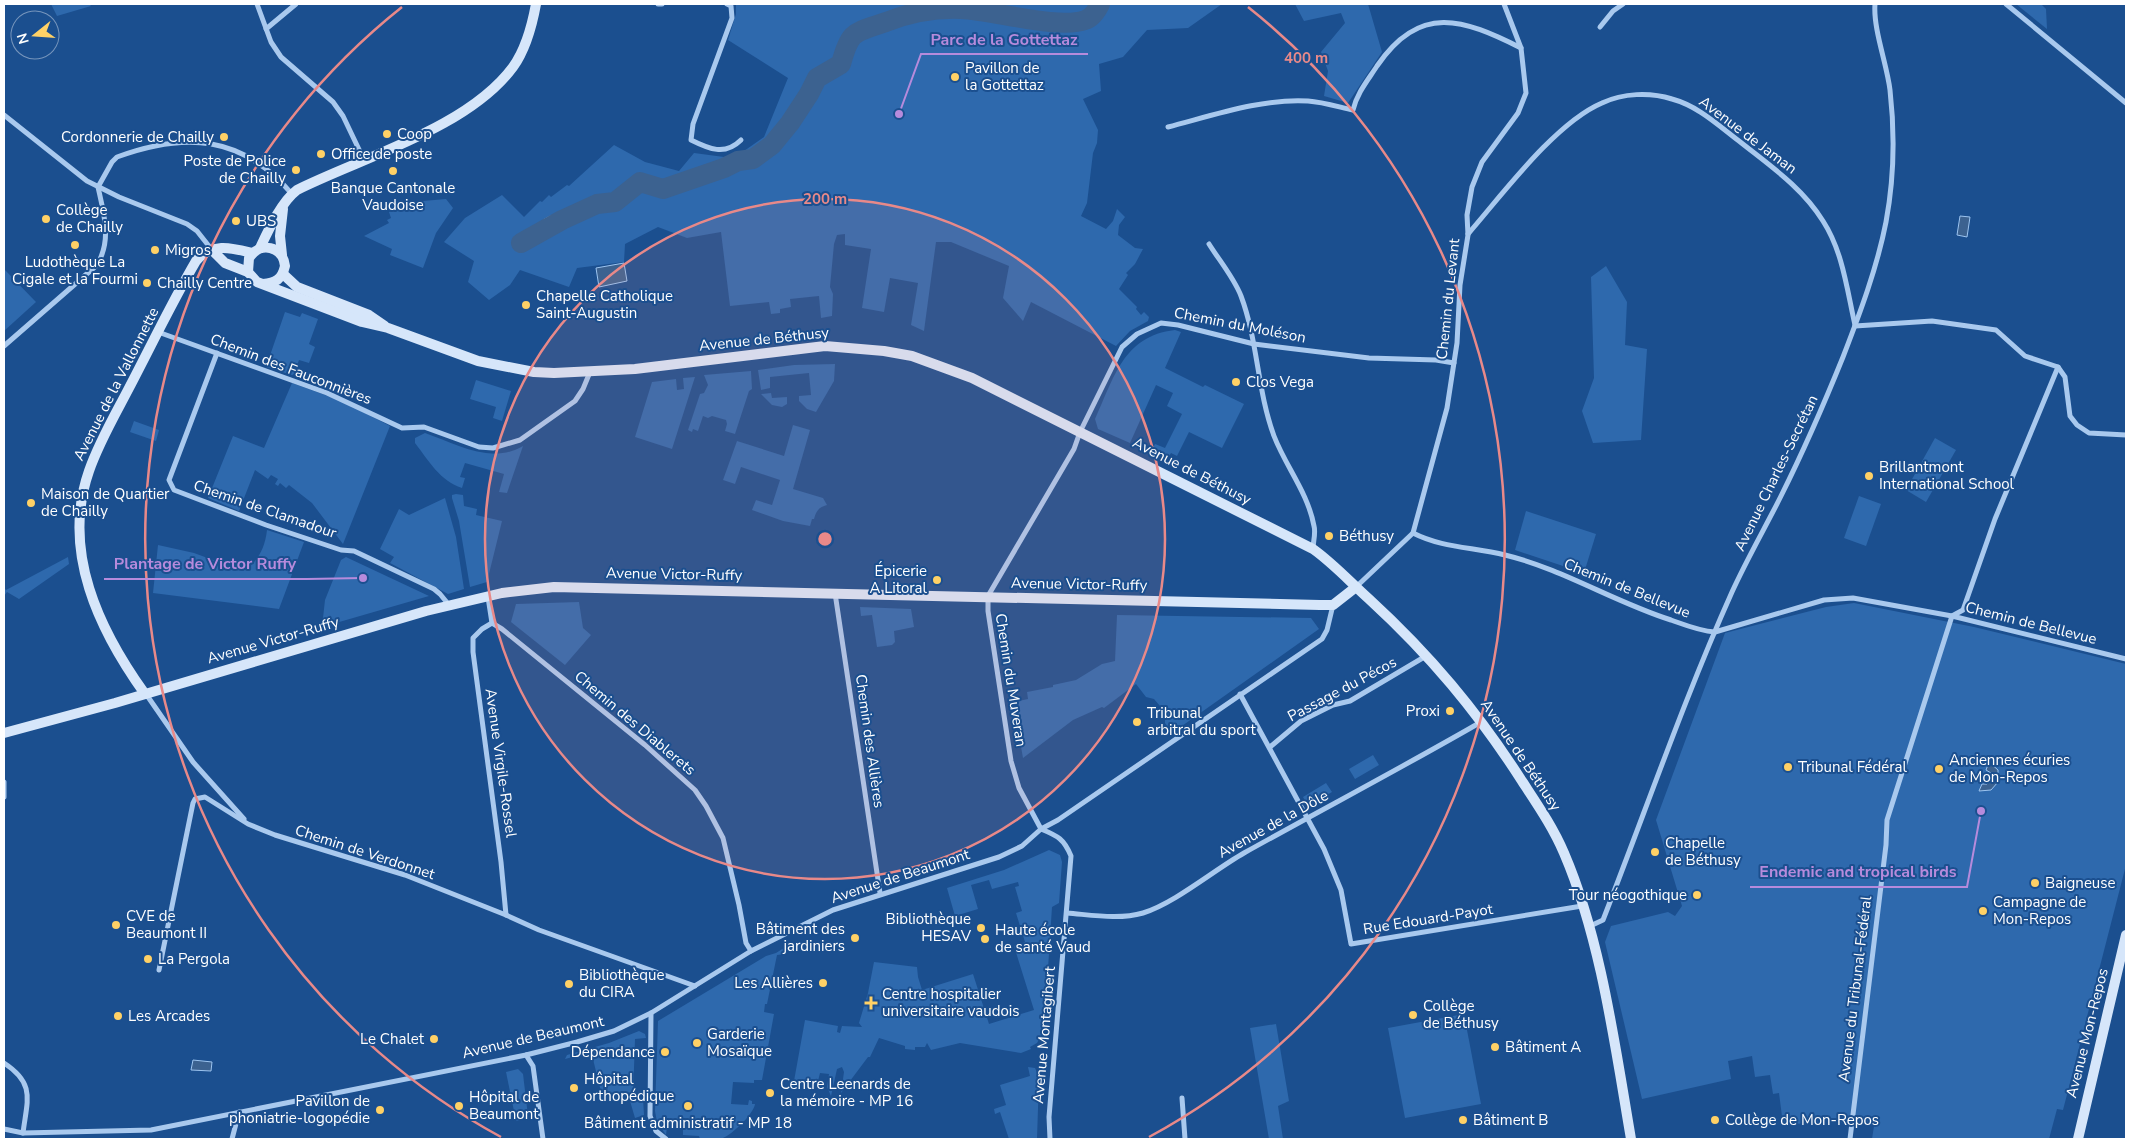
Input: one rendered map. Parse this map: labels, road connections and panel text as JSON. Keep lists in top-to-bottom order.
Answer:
{
  "streets": {
    "street": [
      "Avenue de Jaman",
      "Chemin du Levant",
      "Chemin du Moléson",
      "Avenue de Béthusy",
      "Chemin des Fauconnières",
      "Avenue de la Vallonnette",
      "Avenue Charles-Secrétan",
      "Chemin de Clamadour",
      "Avenue Victor-Ruffy",
      "Chemin de Bellevue",
      "Chemin du Muveran",
      "Passage du Pécos",
      "Chemin des Diablerets",
      "Chemin des Allières",
      "Avenue Virgile-Rossel",
      "Avenue de la Dôle",
      "Chemin de Verdonnet",
      "Avenue de Beaumont",
      "Rue Edouard-Payot",
      "Avenue du Tribunal-Fédéral",
      "Avenue Mon-Repos",
      "Avenue Montagibert"
    ]
  },
  "crossings": [
    ["Avenue de Jaman", "Chemin du Levant"],
    ["Avenue de Jaman", "Avenue Charles-Secrétan"],
    ["Chemin du Levant", "Chemin du Moléson"],
    ["Chemin du Levant", "Avenue de Béthusy"],
    ["Chemin du Levant", "Chemin de Bellevue"],
    ["Chemin du Moléson", "Avenue de Béthusy"],
    ["Chemin du Moléson", "Chemin du Muveran"],
    ["Avenue de Béthusy", "Chemin des Fauconnières"],
    ["Avenue de Béthusy", "Avenue de la Vallonnette"],
    ["Avenue de Béthusy", "Avenue Charles-Secrétan"],
    ["Avenue de Béthusy", "Chemin du Muveran"],
    ["Avenue de Béthusy", "Passage du Pécos"],
    ["Avenue de Béthusy", "Avenue de la Dôle"],
    ["Avenue de Béthusy", "Rue Edouard-Payot"],
    ["Chemin des Fauconnières", "Avenue de la Vallonnette"],
    ["Chemin des Fauconnières", "Chemin de Clamadour"],
    ["Avenue de la Vallonnette", "Avenue Victor-Ruffy"],
    ["Avenue de la Vallonnette", "Chemin de Verdonnet"],
    ["Avenue Charles-Secrétan", "Chemin de Bellevue"],
    ["Chemin de Clamadour", "Avenue Victor-Ruffy"],
    ["Avenue Victor-Ruffy", "Chemin du Muveran"],
    ["Avenue Victor-Ruffy", "Chemin des Allières"],
    ["Avenue Victor-Ruffy", "Avenue de Beaumont"],
    ["Chemin de Bellevue", "Avenue du Tribunal-Fédéral"],
    ["Chemin du Muveran", "Avenue de Beaumont"],
    ["Chemin du Muveran", "Avenue Montagibert"],
    ["Chemin des Diablerets", "Avenue Virgile-Rossel"],
    ["Chemin des Diablerets", "Avenue de Beaumont"],
    ["Chemin des Allières", "Avenue de Beaumont"],
    ["Avenue Virgile-Rossel", "Chemin de Verdonnet"],
    ["Avenue de la Dôle", "Rue Edouard-Payot"],
    ["Avenue de la Dôle", "Avenue Montagibert"],
    ["Chemin de Verdonnet", "Avenue de Beaumont"],
    ["Avenue de Beaumont", "Avenue Montagibert"]
  ],
  "places": {
    "other": [
      "Pavillon de la Gottettaz",
      "Parc de la Gottettaz",
      "Coop",
      "Cordonnerie de Chailly",
      "Office de poste",
      "Poste de Police de Chailly",
      "Banque Cantonale Vaudoise",
      "Collège de Chailly",
      "UBS",
      "Ludothèque La Cigale et la Fourmi",
      "Migros",
      "Chailly Centre",
      "Chapelle Catholique Saint-Augustin",
      "Clos Vega",
      "Brillantmont International School",
      "Maison de Quartier de Chailly",
      "Béthusy",
      "Plantage de Victor Ruffy",
      "Épicerie A Litoral",
      "Proxi",
      "Tribunal arbitral du sport",
      "Tribunal Fédéral",
      "Anciennes écuries de Mon-Repos",
      "Endemic and tropical birds",
      "Chapelle de Béthusy",
      "Baigneuse",
      "Tour néogothique",
      "Campagne de Mon-Repos",
      "CVE de Beaumont II",
      "Bibliothèque HESAV",
      "Bâtiment des jardiniers",
      "Haute école de santé Vaud",
      "La Pergola",
      "Les Allières",
      "Bibliothèque du CIRA",
      "Collège de Béthusy",
      "Les Arcades",
      "Le Chalet",
      "Garderie Mosaïque",
      "Bâtiment A",
      "Dépendance",
      "Hôpital orthopédique",
      "Centre Leenards de la mémoire - MP 16",
      "Hôpital de Beaumont",
      "Bâtiment administratif - MP 18",
      "Pavillon de phoniatrie-logopédie",
      "Bâtiment B",
      "Collège de Mon-Repos"
    ],
    "health": ["Centre hospitalier universitaire vaudois"]
  },
  "north": "left",
  "rings": ["400 m", "200 m"]
}
